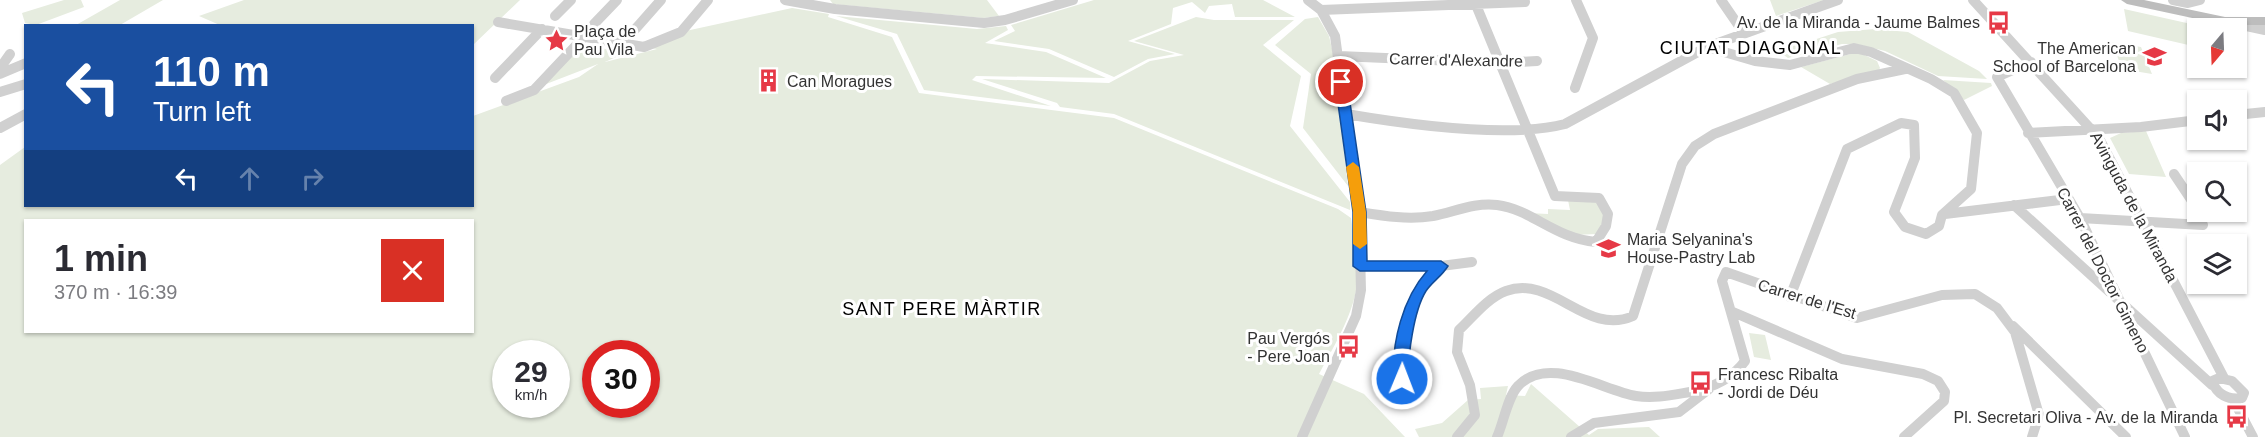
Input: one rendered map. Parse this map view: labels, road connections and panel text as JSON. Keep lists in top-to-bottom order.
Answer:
{
  "streets": {
    "street": [
      "Carrer d'Alexandre",
      "Avinguda de la Miranda",
      "Carrer del Doctor Gimeno",
      "Carrer de l'Est"
    ]
  },
  "crossings": [
    ["Avinguda de la Miranda", "Carrer del Doctor Gimeno"]
  ],
  "districts": ["CIUTAT DIAGONAL", "SANT PERE MÀRTIR"],
  "places": {
    "bus stop": [
      "Av. de la Miranda - Jaume Balmes",
      "Pau Vergós - Pere Joan",
      "Francesc Ribalta - Jordi de Déu",
      "Pl. Secretari Oliva - Av. de la Miranda"
    ],
    "place": ["Plaça de Pau Vila"],
    "school or university": ["The American School of Barcelona", "Maria Selyanina's House-Pastry Lab"],
    "building": ["Can Moragues"]
  },
  "north": "bottom",
  "page": {
    "turn": ["110 m", "Turn left"],
    "heading": ["1 min", "370 m · 16:39"],
    "speed": "29 km/h",
    "limit": "30"
  }
}
